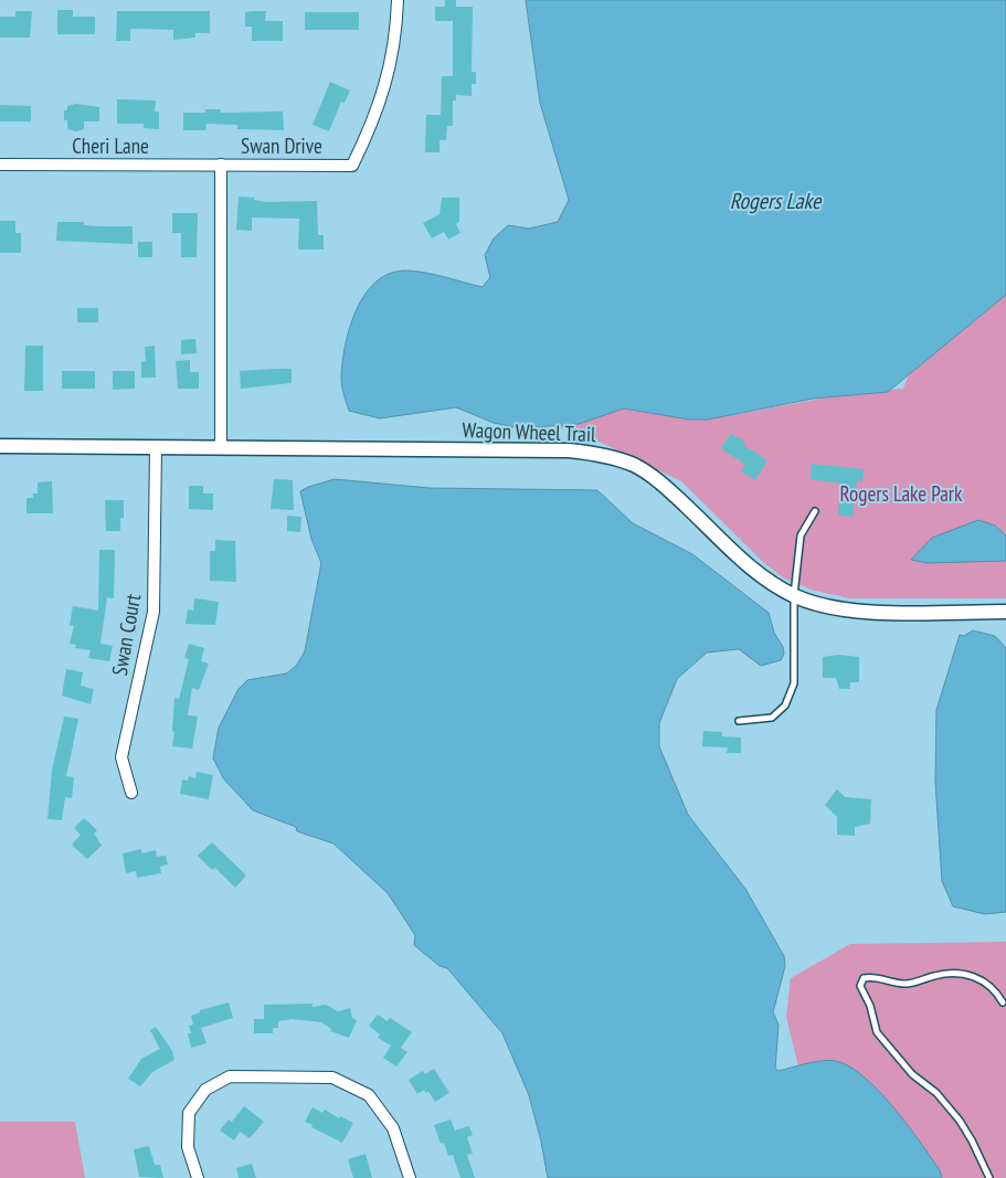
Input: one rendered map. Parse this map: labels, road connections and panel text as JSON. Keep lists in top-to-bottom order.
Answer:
{
  "streets": {
    "street": [
      "Cheri Lane",
      "Swan Drive",
      "Wagon Wheel Trail",
      "Swan Court"
    ]
  },
  "crossings": [
    ["Cheri Lane", "Swan Drive"],
    ["Swan Drive", "Wagon Wheel Trail"],
    ["Wagon Wheel Trail", "Swan Court"]
  ],
  "water": ["Rogers Lake"],
  "parks": ["Rogers Lake Park"]
}
